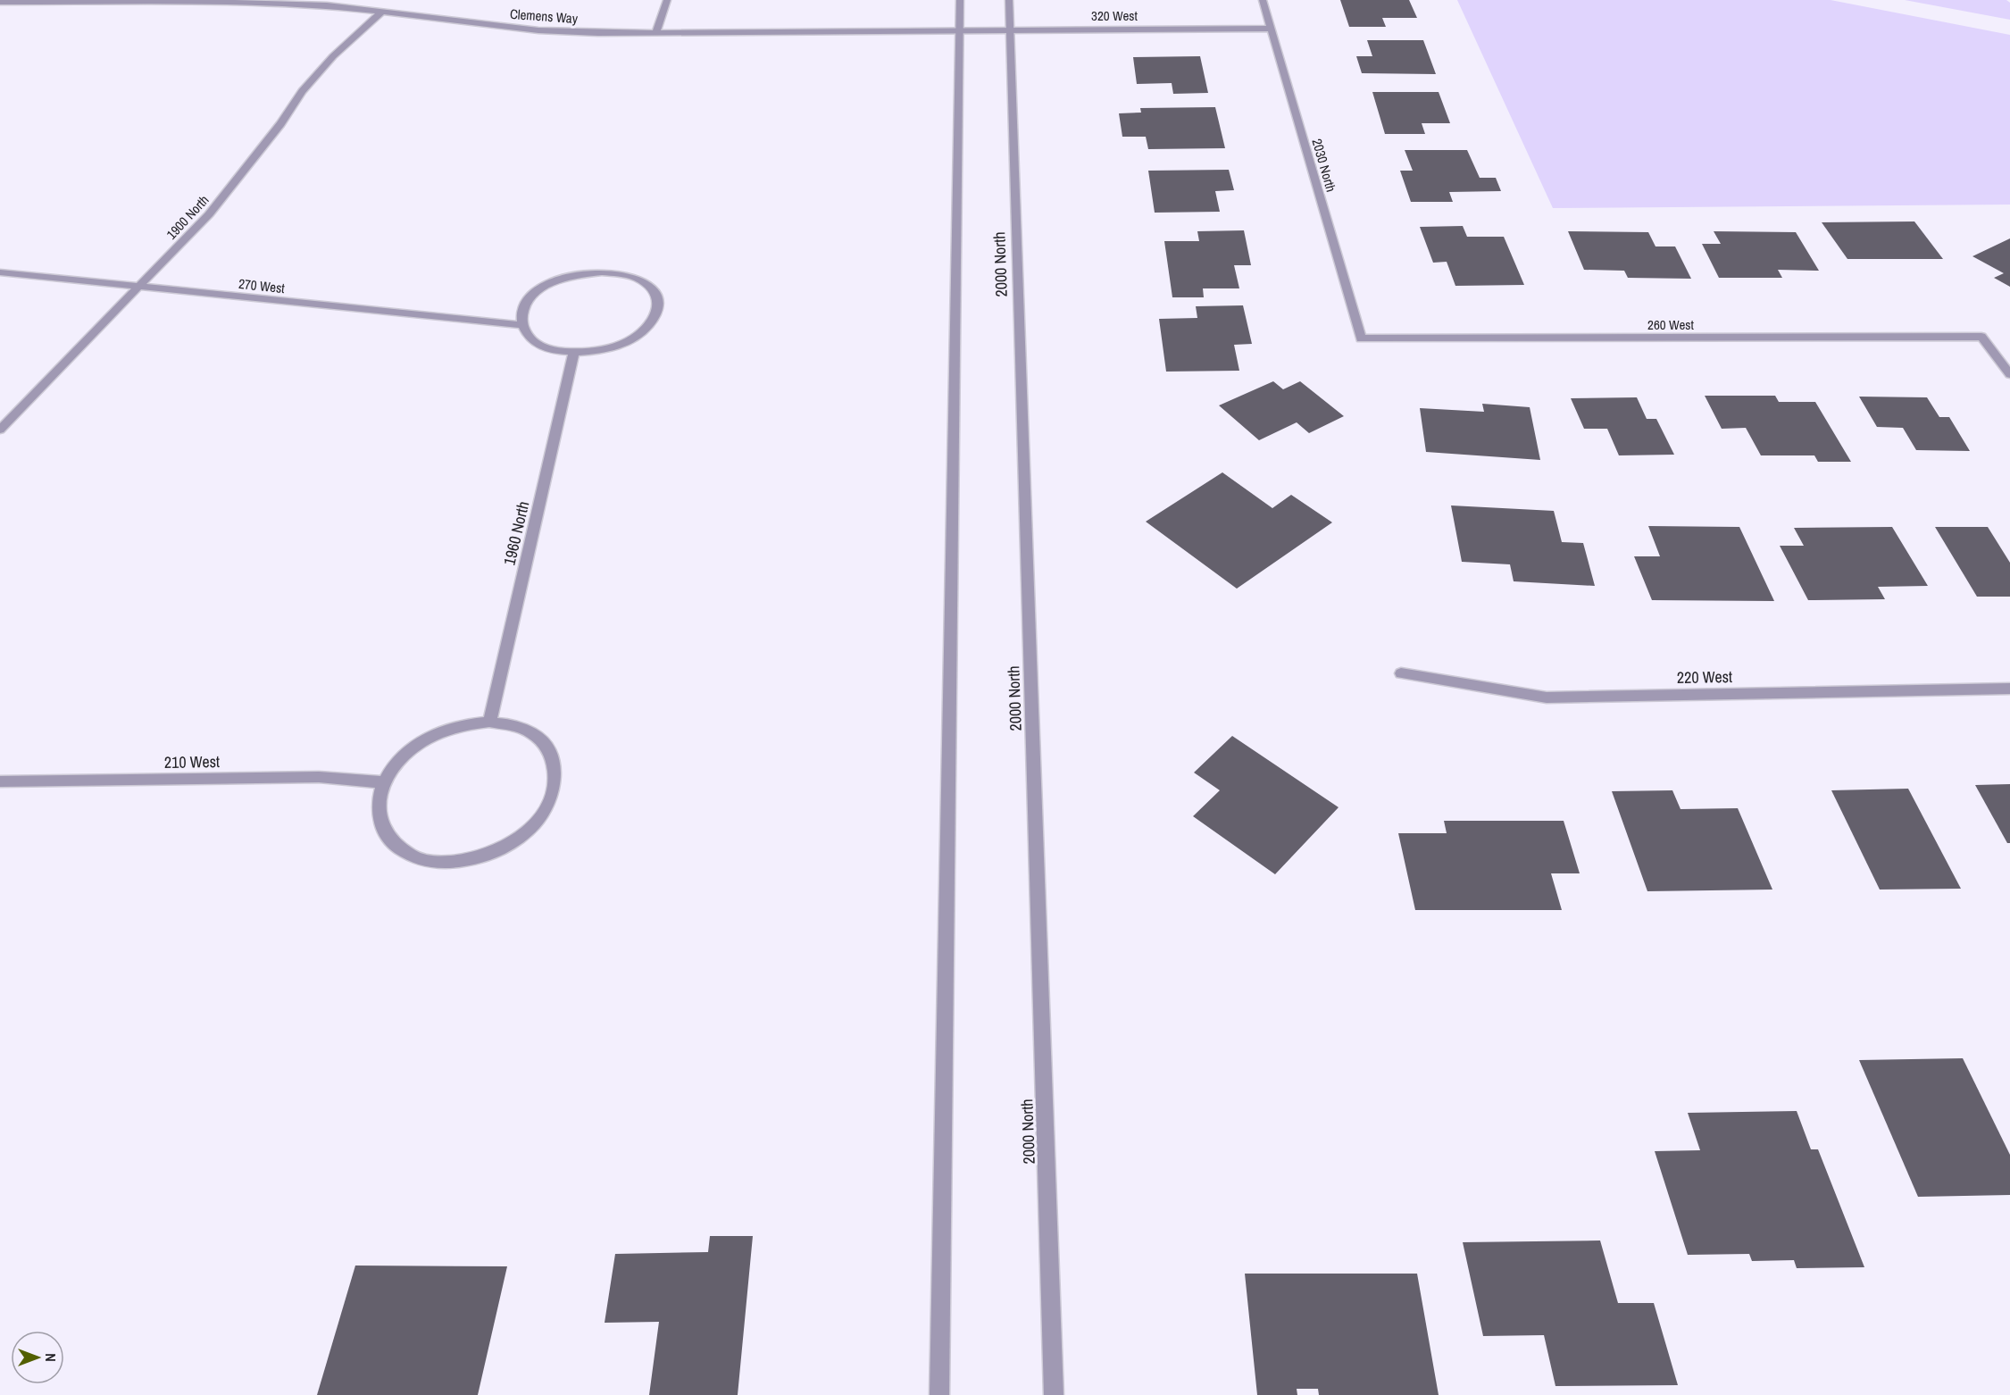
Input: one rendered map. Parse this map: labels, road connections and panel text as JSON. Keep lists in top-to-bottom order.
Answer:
{
  "streets": {
    "street": [
      "320 West",
      "Clemens Way",
      "2030 North",
      "1900 North",
      "2000 North",
      "270 West",
      "260 West",
      "1960 North",
      "220 West",
      "210 West"
    ]
  },
  "crossings": [
    ["320 West", "Clemens Way"],
    ["320 West", "2030 North"],
    ["320 West", "2000 North"],
    ["Clemens Way", "1900 North"],
    ["2030 North", "260 West"],
    ["1900 North", "270 West"],
    ["270 West", "1960 North"],
    ["1960 North", "210 West"]
  ],
  "north": "right"
}
